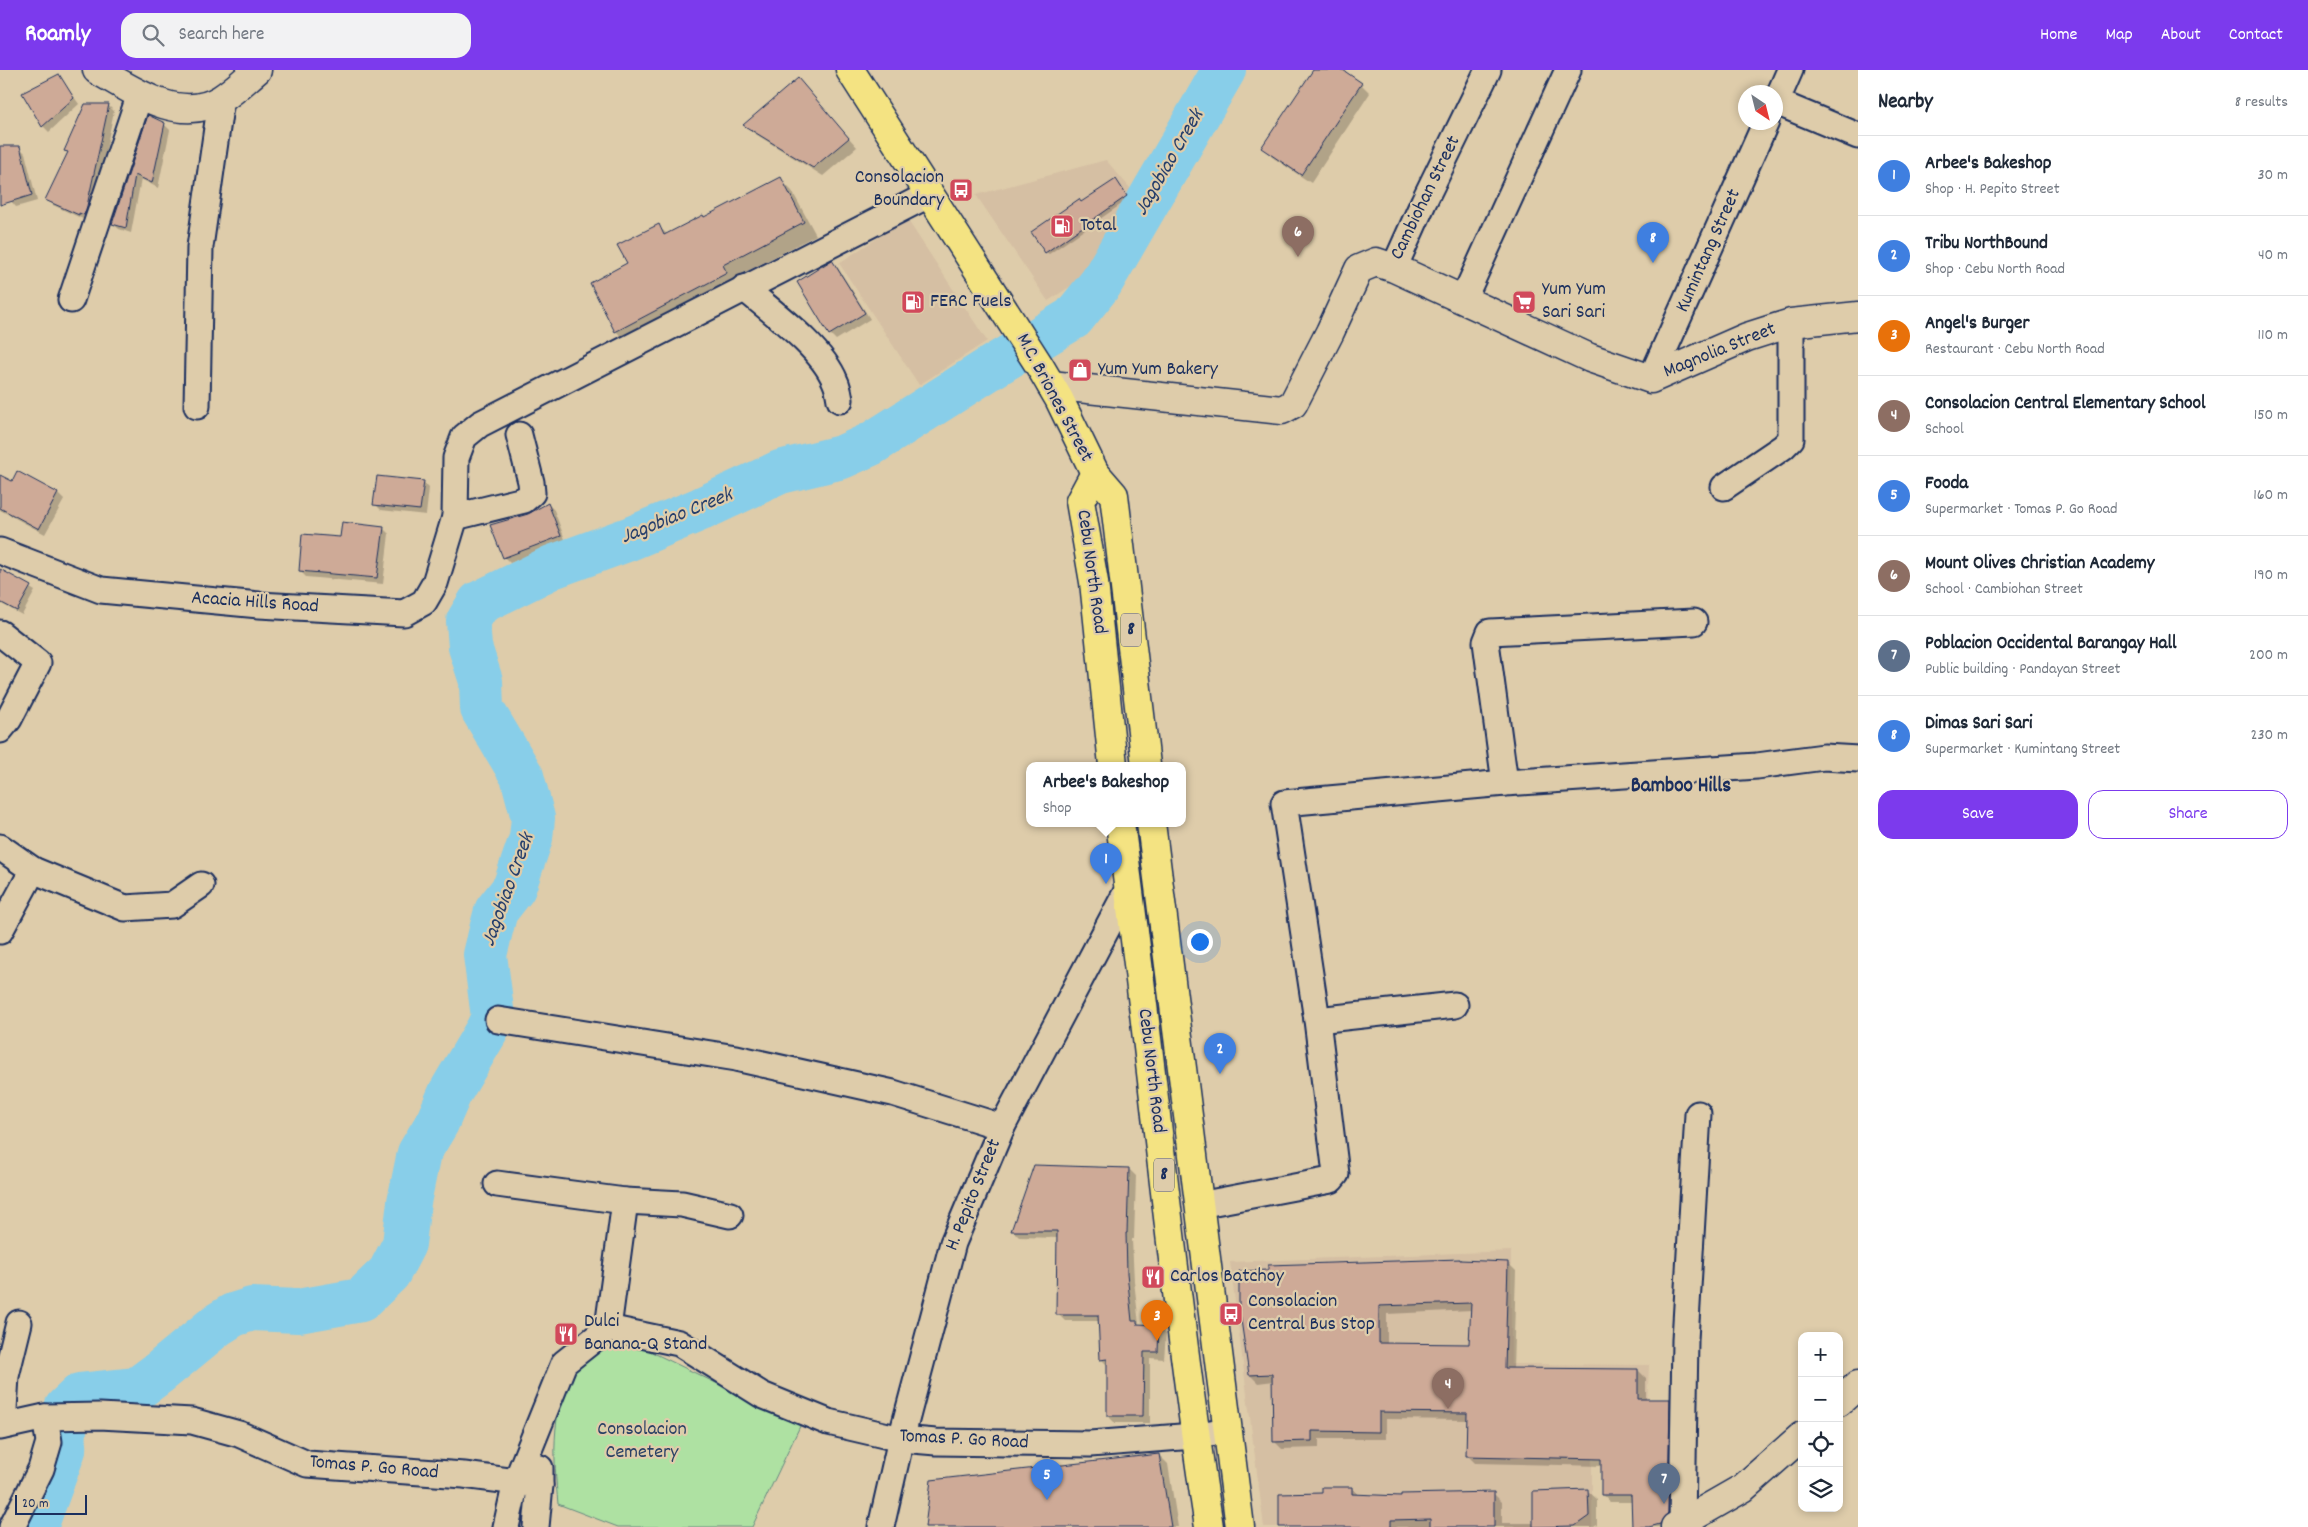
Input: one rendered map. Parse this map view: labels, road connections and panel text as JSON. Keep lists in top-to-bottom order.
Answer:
{
  "streets": {
    "main road": ["M.C. Briones Street", "Cebu North Road", "8"],
    "street": [
      "Cambiohan Street",
      "Kumintang Street",
      "Magnolia Street",
      "Acacia Hills Road",
      "H. Pepito Street",
      "Tomas P. Go Road"
    ]
  },
  "crossings": [
    ["Cambiohan Street", "Magnolia Street"],
    ["Cambiohan Street", "M.C. Briones Street"],
    ["Kumintang Street", "Magnolia Street"],
    ["M.C. Briones Street", "Cebu North Road"],
    ["M.C. Briones Street", "Acacia Hills Road"],
    ["Cebu North Road", "H. Pepito Street"],
    ["Cebu North Road", "Tomas P. Go Road"],
    ["H. Pepito Street", "Tomas P. Go Road"]
  ],
  "districts": ["Bamboo Hills"],
  "water": ["Jagobiao Creek"],
  "parks": ["Consolacion Cemetery"],
  "places": {
    "bus stop": ["Consolacion Boundary", "Consolacion Central Bus Stop"],
    "fuel station": ["Total", "FERC Fuels"],
    "supermarket": ["Yum Yum Sari Sari"],
    "shop": ["Yum Yum Bakery"],
    "restaurant": ["Carlos Batchoy", "Dulci Banana-Q Stand"]
  },
  "scale_bar": "20 m",
  "north": "bottom right",
  "page": {
    "header": "Roamly",
    "search": "Search here",
    "nav": [
      "Home",
      "Map",
      "About",
      "Contact"
    ],
    "heading": ["Nearby", "8 results"],
    "list": [
      {
        "mark": "1",
        "name": "Arbee's Bakeshop",
        "note": "Shop · H. Pepito Street",
        "value": "30 m"
      },
      {
        "mark": "2",
        "name": "Tribu NorthBound",
        "note": "Shop · Cebu North Road",
        "value": "40 m"
      },
      {
        "mark": "3",
        "name": "Angel's Burger",
        "note": "Restaurant · Cebu North Road",
        "value": "110 m"
      },
      {
        "mark": "4",
        "name": "Consolacion Central Elementary School",
        "note": "School",
        "value": "150 m"
      },
      {
        "mark": "5",
        "name": "Fooda",
        "note": "Supermarket · Tomas P. Go Road",
        "value": "160 m"
      },
      {
        "mark": "6",
        "name": "Mount Olives Christian Academy",
        "note": "School · Cambiohan Street",
        "value": "190 m"
      },
      {
        "mark": "7",
        "name": "Poblacion Occidental Barangay Hall",
        "note": "Public building · Pandayan Street",
        "value": "200 m"
      },
      {
        "mark": "8",
        "name": "Dimas Sari Sari",
        "note": "Supermarket · Kumintang Street",
        "value": "230 m"
      }
    ],
    "pins": [
      "6",
      "8",
      "1",
      "2",
      "3",
      "4",
      "5",
      "7"
    ],
    "popup": ["Arbee's Bakeshop", "Shop"],
    "buttons": ["Save", "Share"],
    "map_buttons": ["+", "−"],
    "scale": "20 m"
  }
}
